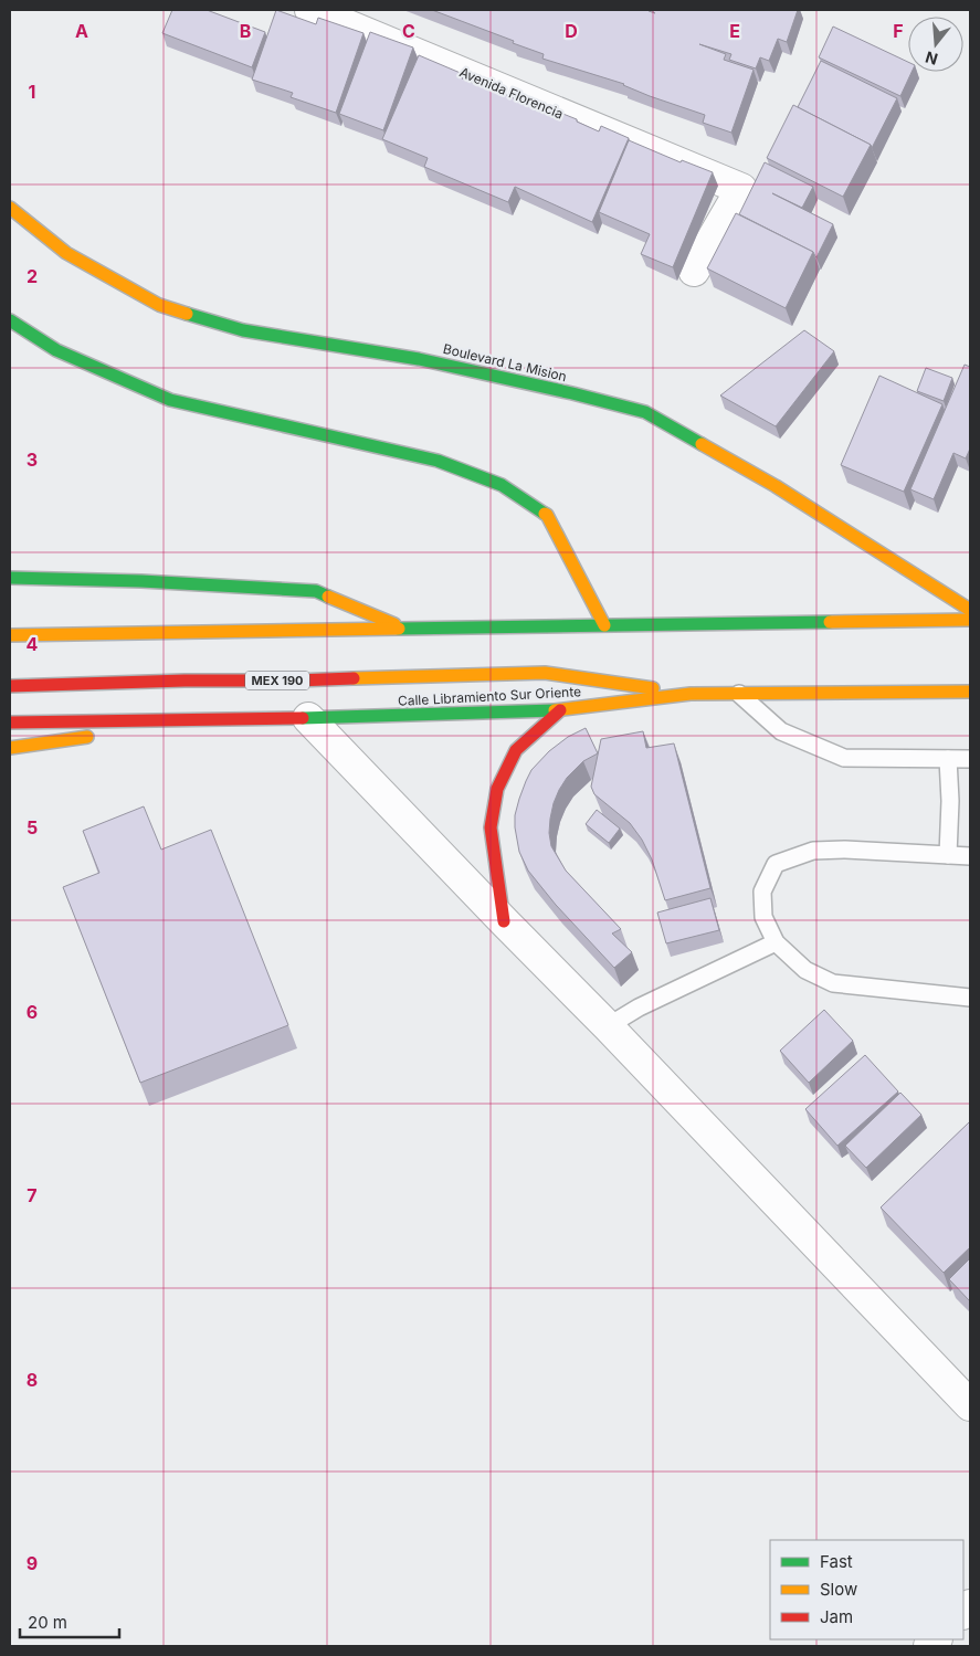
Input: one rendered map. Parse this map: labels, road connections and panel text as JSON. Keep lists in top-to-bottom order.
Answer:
{
  "streets": {
    "main road": ["Boulevard La Mision", "MEX 190", "Calle Libramiento Sur Oriente"],
    "street": ["Avenida Florencia"]
  },
  "crossings": [
    ["MEX 190", "Calle Libramiento Sur Oriente"]
  ],
  "legend": ["Fast", "Slow", "Jam"],
  "scale_bar": "20 m",
  "north": "bottom",
  "grid": {
    "columns": [
      "A",
      "B",
      "C",
      "D",
      "E",
      "F"
    ],
    "rows": [
      "1",
      "2",
      "3",
      "4",
      "5",
      "6",
      "7",
      "8",
      "9"
    ]
  }
}
